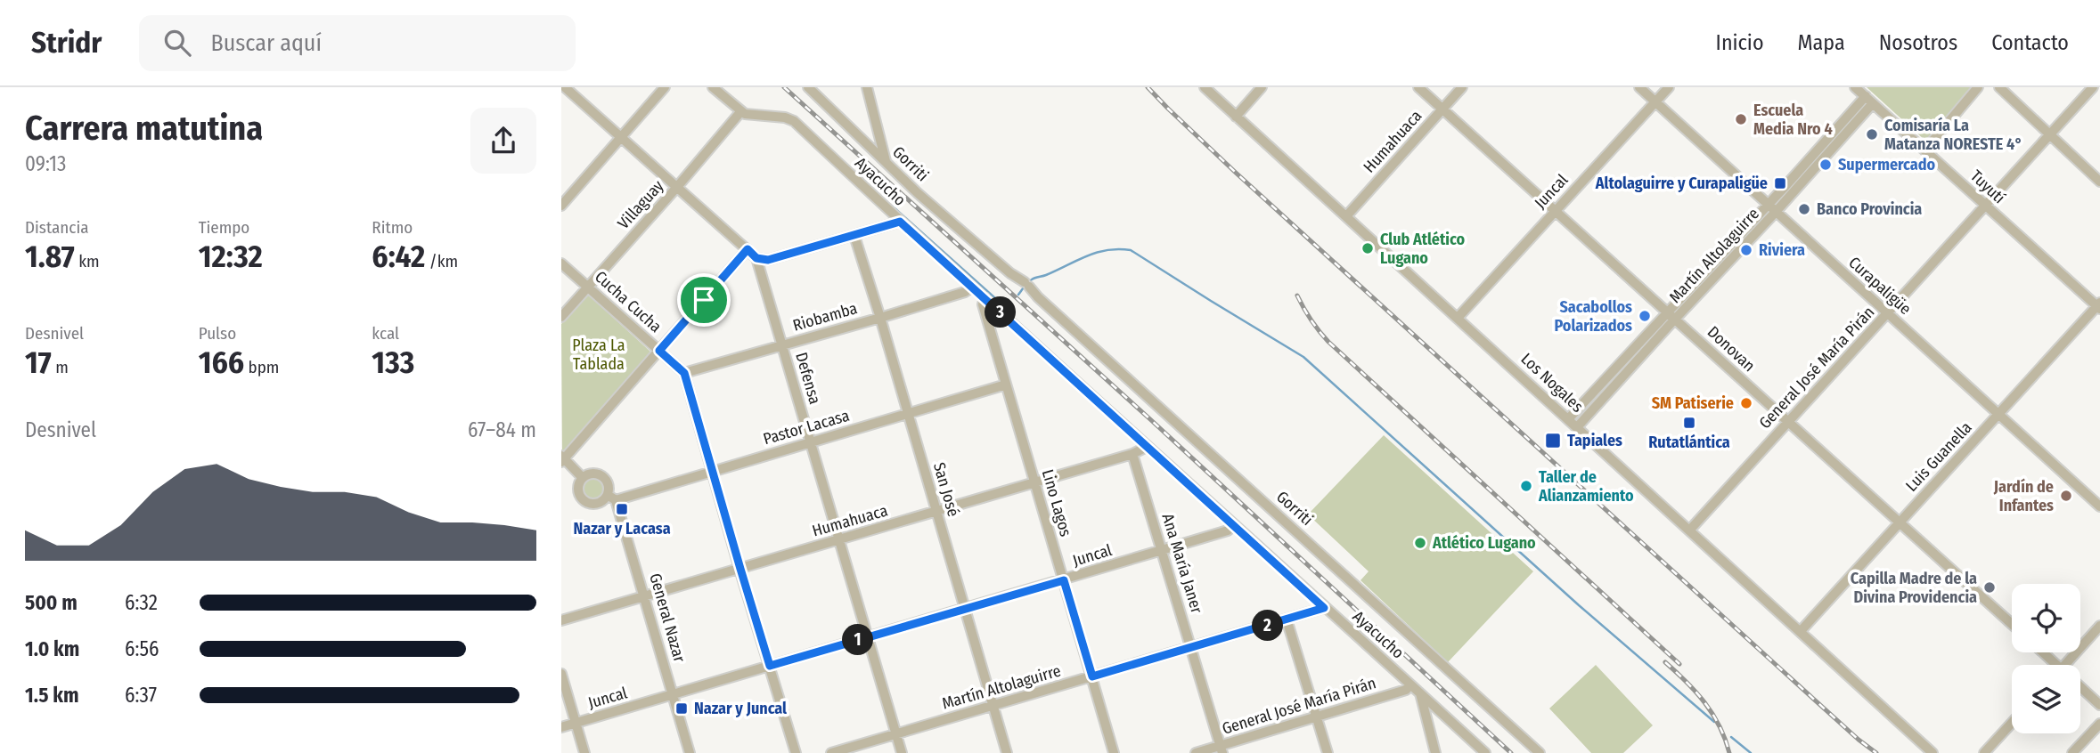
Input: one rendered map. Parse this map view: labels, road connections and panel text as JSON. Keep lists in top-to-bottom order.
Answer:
{
  "streets": {
    "street": [
      "Humahuaca",
      "Gorriti",
      "Ayacucho",
      "Tuyutí",
      "Juncal",
      "Villaguay",
      "Martín Altolaguirre",
      "Curapaligüe",
      "Cucha Cucha",
      "Riobamba",
      "Donovan",
      "General José María Pirán",
      "Defensa",
      "Los Nogales",
      "Pastor Lacasa",
      "Luis Guanella",
      "San José",
      "Lino Lagos",
      "Ana María Janer",
      "General Nazar"
    ]
  },
  "crossings": [
    ["Humahuaca", "Ayacucho"],
    ["Humahuaca", "Donovan"],
    ["Humahuaca", "Defensa"],
    ["Humahuaca", "Los Nogales"],
    ["Humahuaca", "San José"],
    ["Humahuaca", "Lino Lagos"],
    ["Humahuaca", "Ana María Janer"],
    ["Humahuaca", "General Nazar"],
    ["Ayacucho", "Juncal"],
    ["Ayacucho", "Villaguay"],
    ["Ayacucho", "Martín Altolaguirre"],
    ["Ayacucho", "Riobamba"],
    ["Ayacucho", "General José María Pirán"],
    ["Ayacucho", "Lino Lagos"],
    ["Tuyutí", "Martín Altolaguirre"],
    ["Tuyutí", "General José María Pirán"],
    ["Tuyutí", "Luis Guanella"],
    ["Juncal", "Curapaligüe"],
    ["Juncal", "Donovan"],
    ["Juncal", "Defensa"],
    ["Juncal", "Los Nogales"],
    ["Juncal", "San José"],
    ["Juncal", "Lino Lagos"],
    ["Juncal", "Ana María Janer"],
    ["Juncal", "General Nazar"],
    ["Villaguay", "Cucha Cucha"],
    ["Villaguay", "Defensa"],
    ["Martín Altolaguirre", "Curapaligüe"],
    ["Martín Altolaguirre", "Donovan"],
    ["Martín Altolaguirre", "Defensa"],
    ["Martín Altolaguirre", "Los Nogales"],
    ["Martín Altolaguirre", "San José"],
    ["Martín Altolaguirre", "Lino Lagos"],
    ["Martín Altolaguirre", "Ana María Janer"],
    ["Curapaligüe", "General José María Pirán"],
    ["Curapaligüe", "Luis Guanella"],
    ["Cucha Cucha", "Riobamba"],
    ["Riobamba", "Defensa"],
    ["Riobamba", "San José"],
    ["Donovan", "General José María Pirán"],
    ["Donovan", "Luis Guanella"],
    ["General José María Pirán", "Los Nogales"],
    ["General José María Pirán", "Ana María Janer"],
    ["Defensa", "Pastor Lacasa"],
    ["Los Nogales", "Luis Guanella"],
    ["Pastor Lacasa", "San José"],
    ["Pastor Lacasa", "Lino Lagos"],
    ["Pastor Lacasa", "General Nazar"]
  ],
  "parks": ["Plaza La Tablada"],
  "places": {
    "other": [
      "Escuela Media Nro 4",
      "Comisaría La Matanza NORESTE 4°",
      "Supermercado",
      "Banco Provincia",
      "Club Atlético Lugano",
      "Riviera",
      "Sacabollos Polarizados",
      "SM Patiserie",
      "Taller de Alianzamiento",
      "Jardín de Infantes",
      "Atlético Lugano",
      "Capilla Madre de la Divina Providencia"
    ],
    "transit": [
      "Altolaguirre y Curapaligüe",
      "Rutatlántica",
      "Tapiales",
      "Nazar y Lacasa",
      "Nazar y Juncal"
    ]
  },
  "page": {
    "header": "Stridr",
    "search": "Buscar aquí",
    "nav": [
      "Inicio",
      "Mapa",
      "Nosotros",
      "Contacto"
    ],
    "heading": ["Carrera matutina", "09:13"],
    "stats": [
      ["Distancia", "1.87 km"],
      ["Tiempo", "12:32"],
      ["Ritmo", "6:42 /km"],
      ["Desnivel", "17 m"],
      ["Pulso", "166 bpm"],
      ["kcal", "133"]
    ],
    "pins": ["3", "2", "1"],
    "chart": ["Desnivel", "67–84 m"],
    "list": [
      {
        "name": "500 m",
        "note": "6:32"
      },
      {
        "name": "1.0 km",
        "note": "6:56"
      },
      {
        "name": "1.5 km",
        "note": "6:37"
      }
    ]
  }
}
